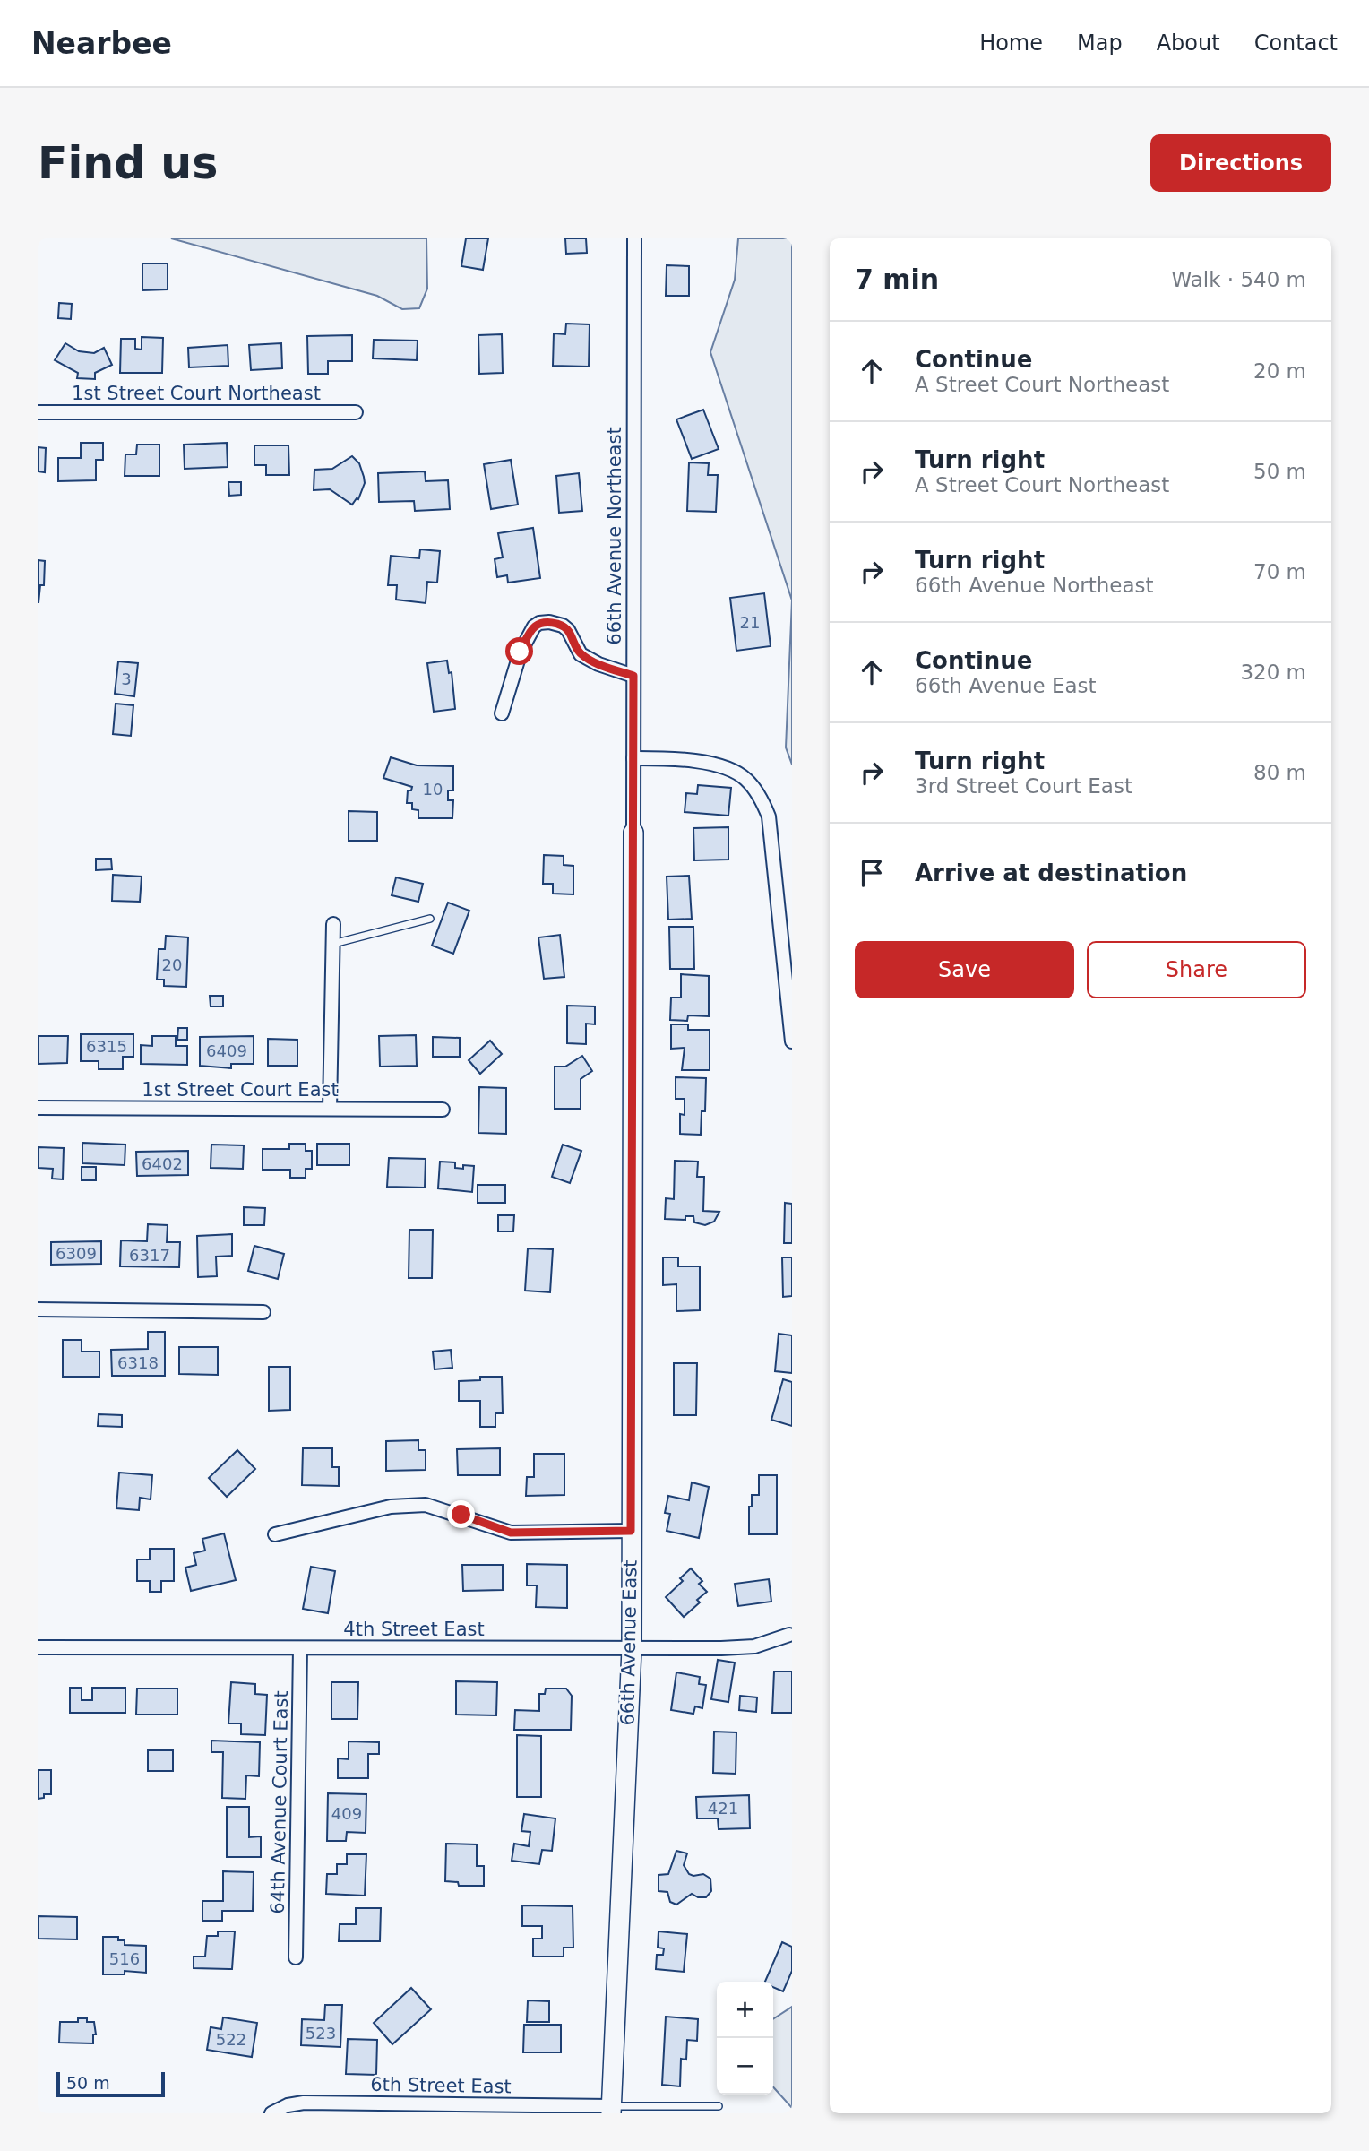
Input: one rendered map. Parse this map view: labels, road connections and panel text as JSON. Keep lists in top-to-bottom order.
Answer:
{
  "streets": {
    "street": [
      "1st Street Court Northeast",
      "66th Avenue Northeast",
      "1st Street Court East",
      "4th Street East",
      "66th Avenue East",
      "64th Avenue Court East",
      "6th Street East"
    ]
  },
  "crossings": [
    ["66th Avenue Northeast", "66th Avenue East"],
    ["4th Street East", "66th Avenue East"],
    ["4th Street East", "64th Avenue Court East"],
    ["66th Avenue East", "6th Street East"]
  ],
  "house_numbers": [
    "21",
    "3",
    "10",
    "20",
    "6315",
    "6409",
    "6402",
    "6309",
    "6317",
    "6318",
    "421",
    "409",
    "516",
    "523",
    "522"
  ],
  "scale_bar": "50 m",
  "page": {
    "header": "Nearbee",
    "nav": [
      "Home",
      "Map",
      "About",
      "Contact"
    ],
    "buttons": [
      "Directions",
      ["Save", "Share"]
    ],
    "title": "Find us",
    "heading": ["7 min", "Walk · 540 m"],
    "list": [
      ["Continue", "A Street Court Northeast", "20 m"],
      ["Turn right", "A Street Court Northeast", "50 m"],
      ["Turn right", "66th Avenue Northeast", "70 m"],
      ["Continue", "66th Avenue East", "320 m"],
      ["Turn right", "3rd Street Court East", "80 m"],
      "Arrive at destination"
    ],
    "map_buttons": ["+", "−"],
    "scale": "50 m"
  }
}
